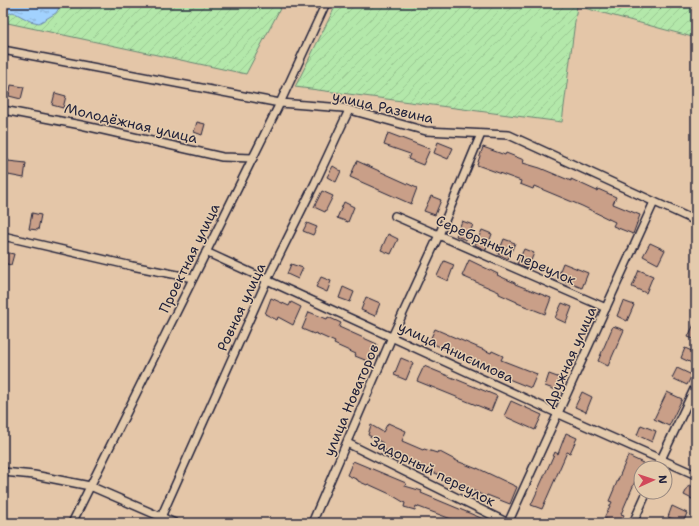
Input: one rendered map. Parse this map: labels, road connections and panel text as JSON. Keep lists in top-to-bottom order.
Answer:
{
  "streets": {
    "street": [
      "улица Развина",
      "Молодёжная улица",
      "Серебряный переулок",
      "Проектная улица",
      "Ровная улица",
      "улица Анисимова",
      "Дружная улица",
      "улица Новаторов",
      "Задорный переулок"
    ]
  },
  "crossings": [
    ["улица Развина", "Проектная улица"],
    ["улица Развина", "Ровная улица"],
    ["улица Развина", "Дружная улица"],
    ["улица Развина", "улица Новаторов"],
    ["Молодёжная улица", "Проектная улица"],
    ["Серебряный переулок", "Дружная улица"],
    ["Серебряный переулок", "улица Новаторов"],
    ["Проектная улица", "улица Анисимова"],
    ["Ровная улица", "улица Анисимова"],
    ["улица Анисимова", "Дружная улица"],
    ["улица Анисимова", "улица Новаторов"],
    ["Дружная улица", "Задорный переулок"],
    ["улица Новаторов", "Задорный переулок"]
  ],
  "north": "right"
}
